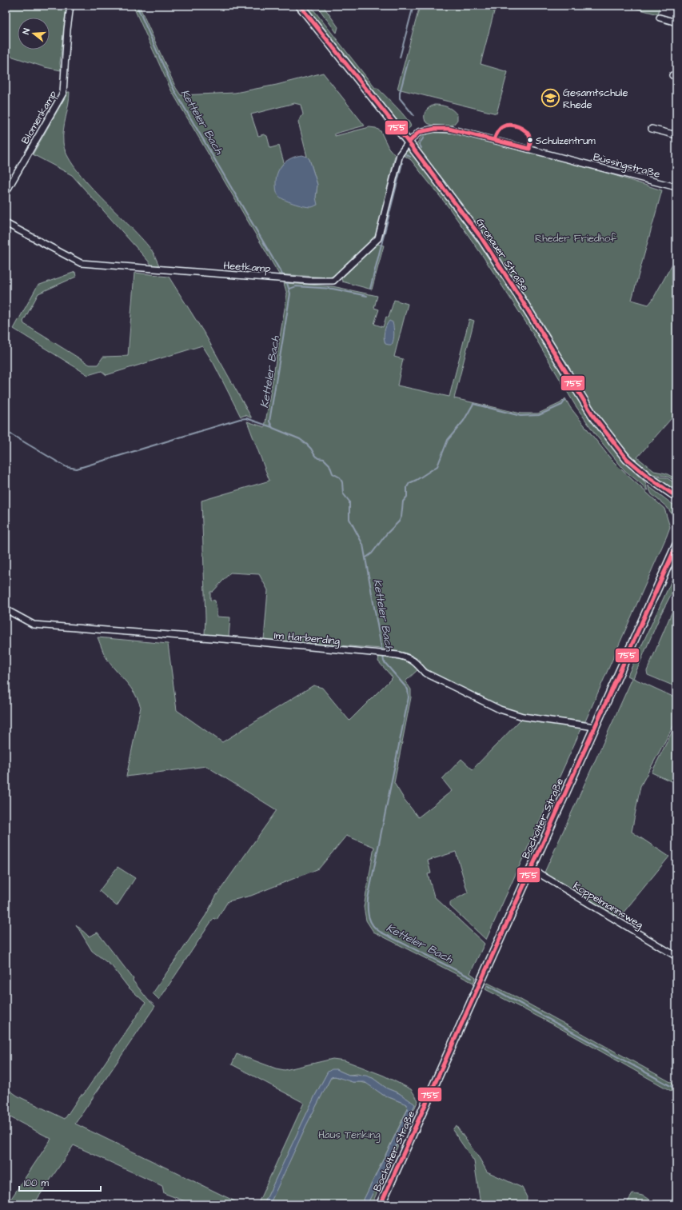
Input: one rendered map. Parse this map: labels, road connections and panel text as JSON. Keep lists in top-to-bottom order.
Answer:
{
  "streets": {
    "main road": ["Gronauer Straße", "Bocholter Straße"],
    "street": [
      "Blomenkamp",
      "Büssingstraße",
      "Heetkamp",
      "Im Harberding",
      "Koppelmannsweg"
    ]
  },
  "crossings": [
    ["Büssingstraße", "Gronauer Straße"],
    ["Büssingstraße", "Heetkamp"],
    ["Gronauer Straße", "Heetkamp"],
    ["Im Harberding", "Bocholter Straße"],
    ["Bocholter Straße", "Koppelmannsweg"]
  ],
  "water": ["Ketteler Bach"],
  "parks": ["Rheder Friedhof", "Haus Tenking"],
  "places": {
    "school or university": ["Gesamtschule Rhede"],
    "other": ["Schulzentrum"]
  },
  "lines": ["transit line 755"],
  "scale_bar": "100 m",
  "north": "left"
}
